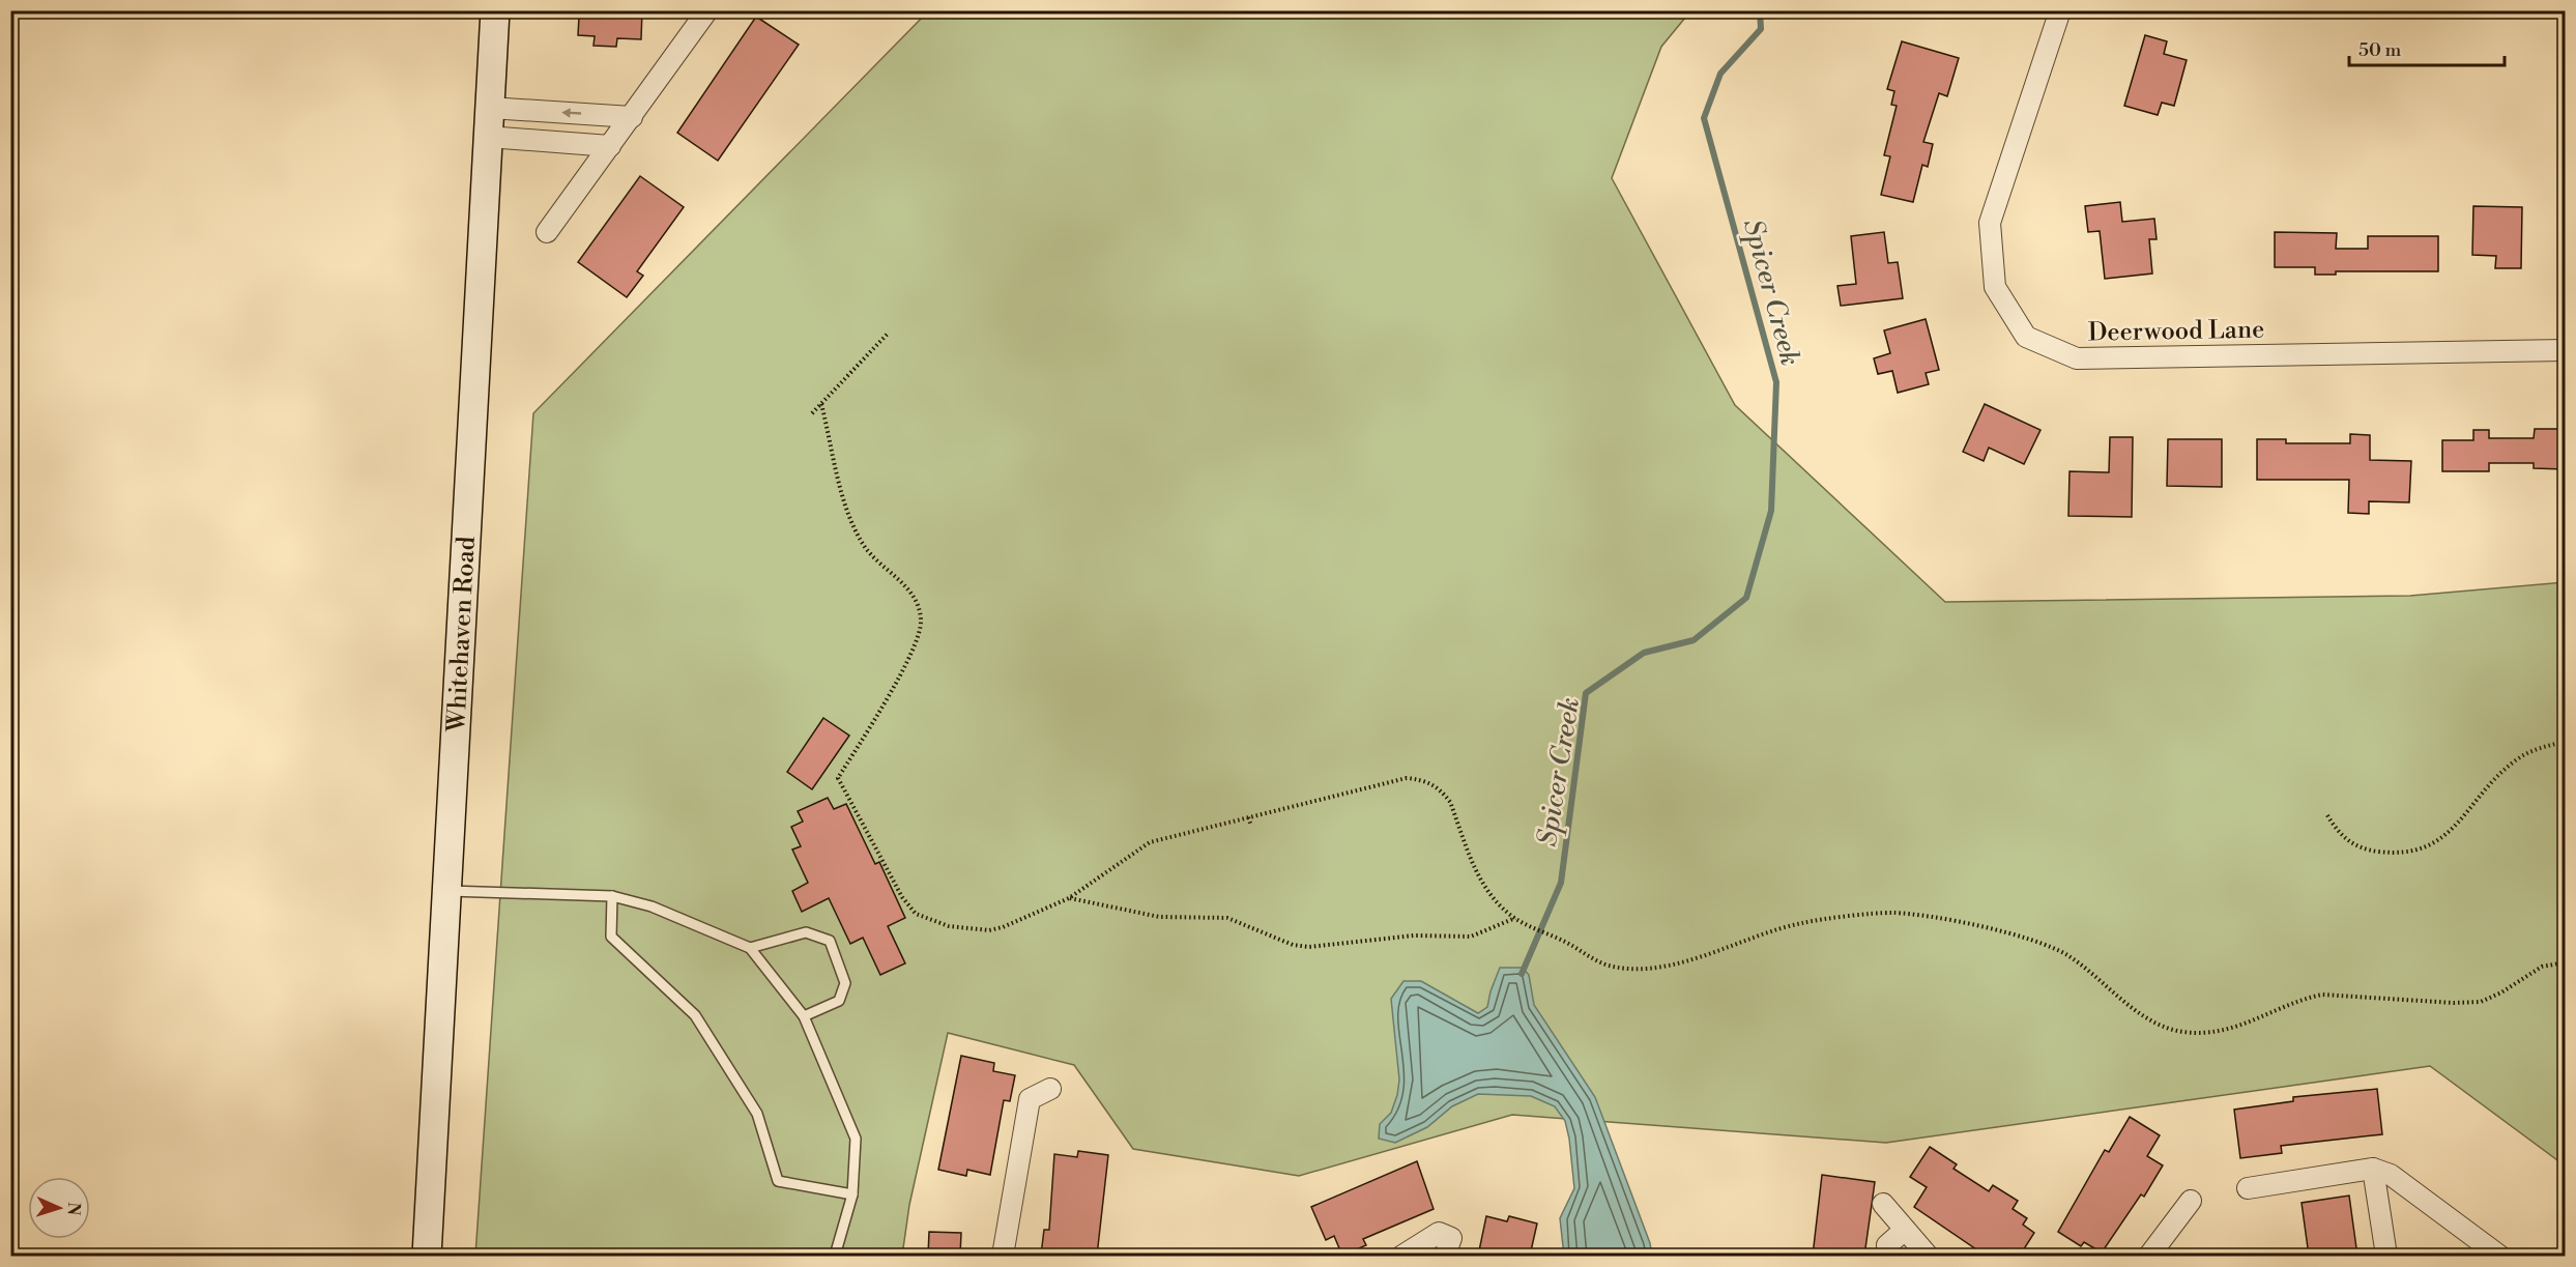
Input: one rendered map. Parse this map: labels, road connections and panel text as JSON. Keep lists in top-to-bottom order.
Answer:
{
  "streets": {
    "street": ["Deerwood Lane", "Whitehaven Road"]
  },
  "water": ["Spicer Creek"],
  "scale_bar": "50 m",
  "north": "right"
}
